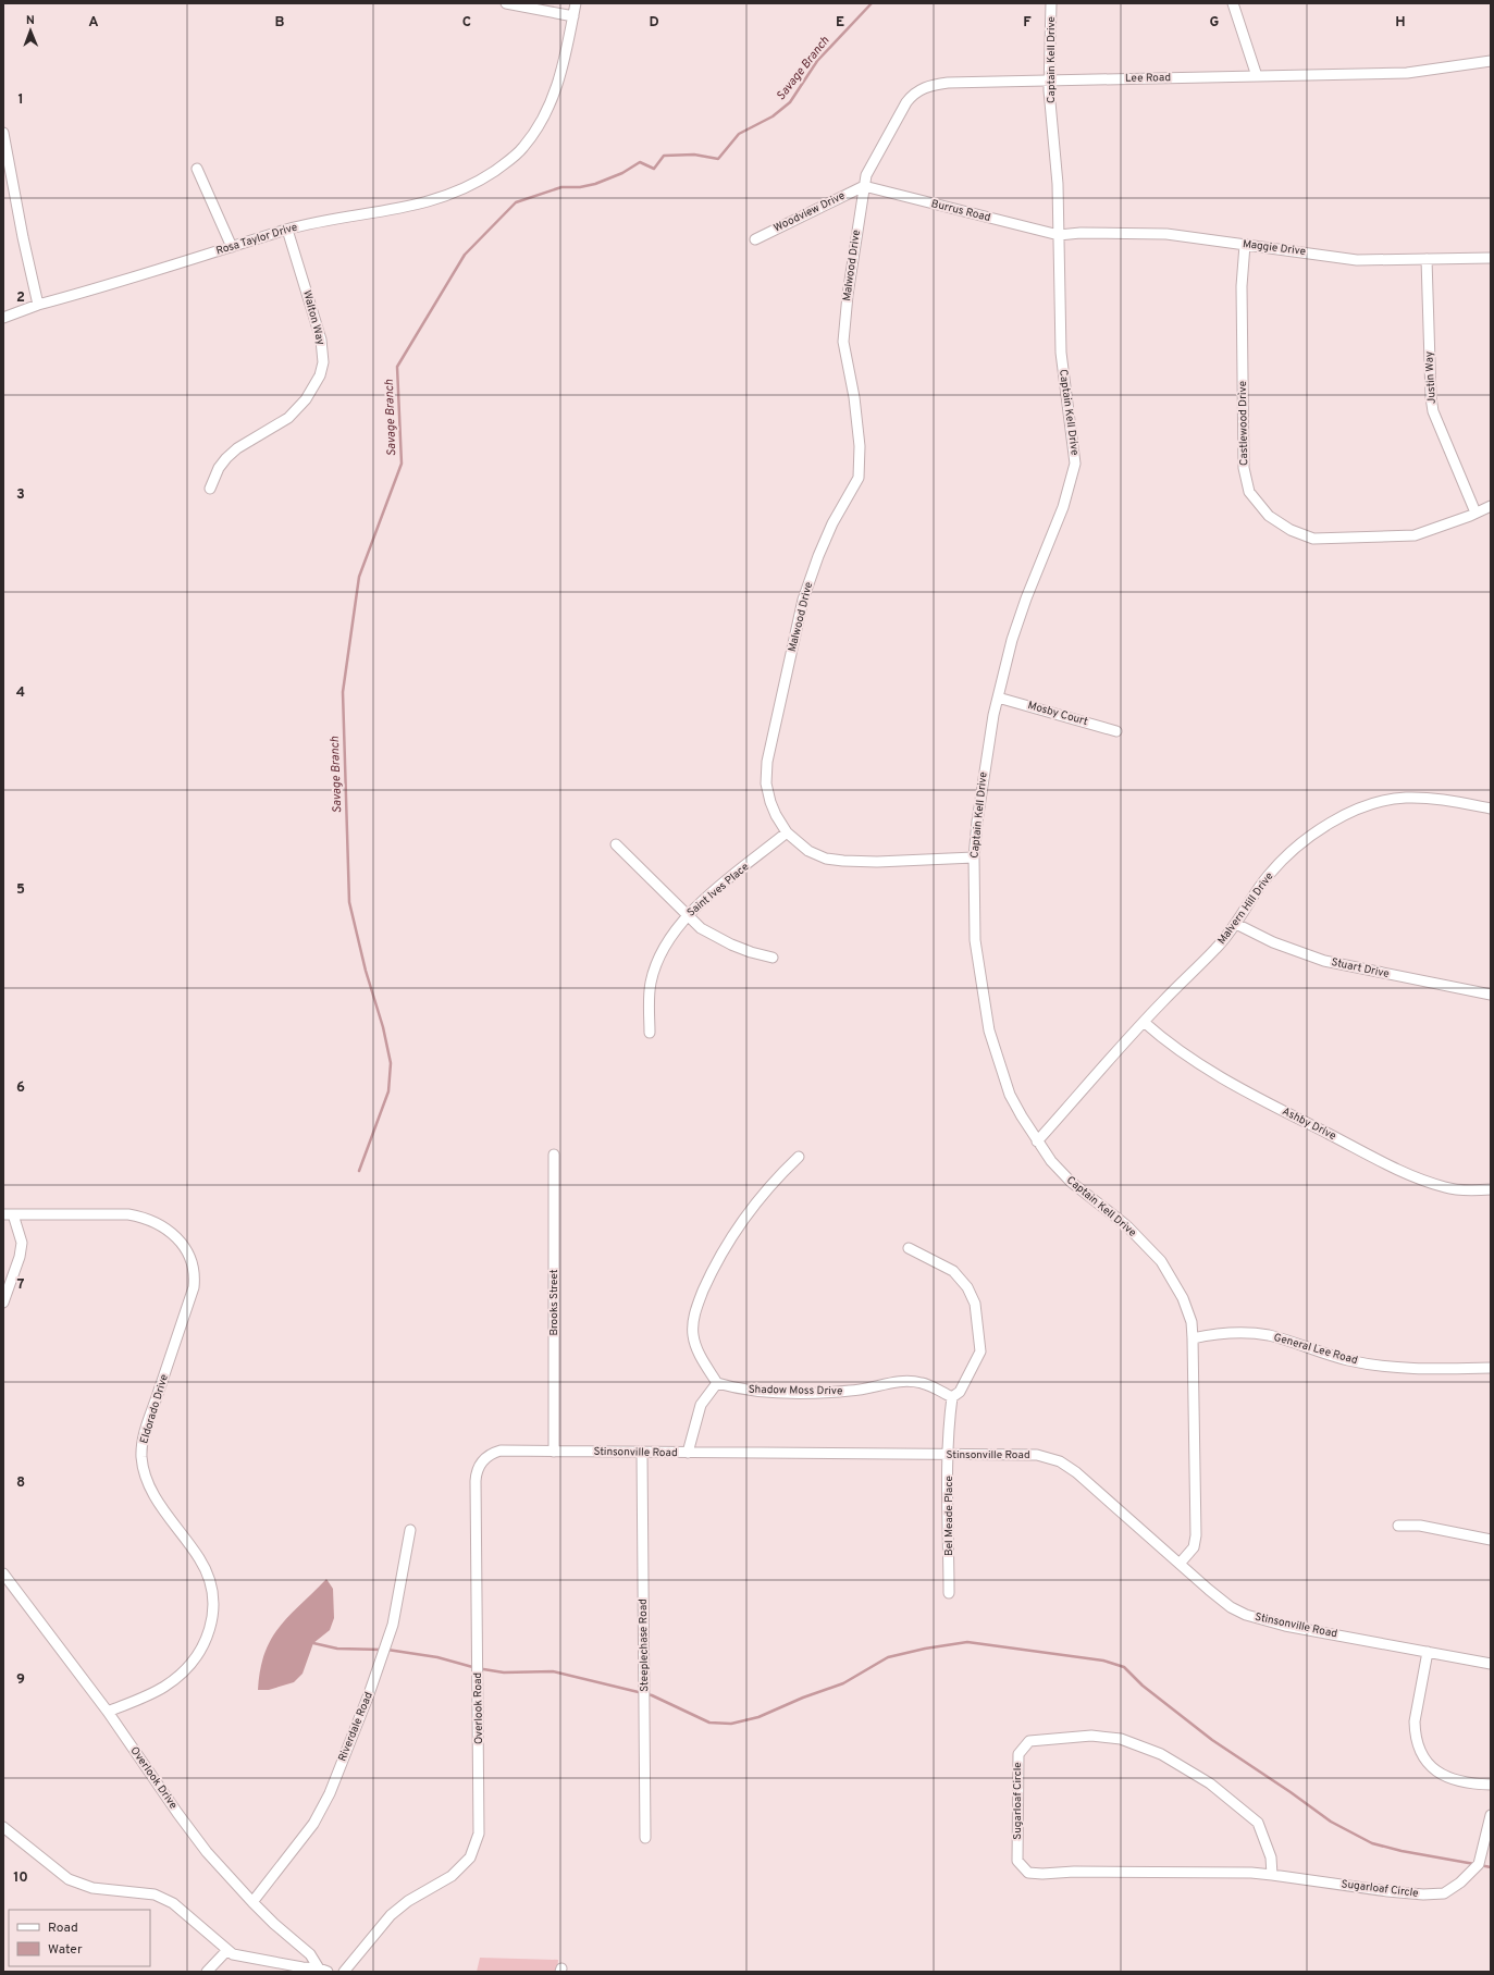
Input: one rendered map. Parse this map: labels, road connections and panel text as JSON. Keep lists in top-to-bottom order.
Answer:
{
  "streets": {
    "street": [
      "Captain Kell Drive",
      "Lee Road",
      "Burrus Road",
      "Woodview Drive",
      "Rosa Taylor Drive",
      "Maggie Drive",
      "Malwood Drive",
      "Walton Way",
      "Justin Way",
      "Castlewood Drive",
      "Mosby Court",
      "Saint Ives Place",
      "Malvern Hill Drive",
      "Stuart Drive",
      "Ashby Drive",
      "Brooks Street",
      "General Lee Road",
      "Shadow Moss Drive",
      "Eldorado Drive",
      "Stinsonville Road",
      "Bel Meade Place",
      "Steeplechase Road",
      "Overlook Road",
      "Riverdale Road",
      "Overlook Drive",
      "Sugarloaf Circle"
    ]
  },
  "crossings": [
    ["Captain Kell Drive", "Lee Road"],
    ["Captain Kell Drive", "Burrus Road"],
    ["Captain Kell Drive", "Maggie Drive"],
    ["Captain Kell Drive", "Malwood Drive"],
    ["Captain Kell Drive", "Mosby Court"],
    ["Captain Kell Drive", "Malvern Hill Drive"],
    ["Captain Kell Drive", "General Lee Road"],
    ["Captain Kell Drive", "Stinsonville Road"],
    ["Lee Road", "Burrus Road"],
    ["Lee Road", "Woodview Drive"],
    ["Lee Road", "Malwood Drive"],
    ["Burrus Road", "Woodview Drive"],
    ["Burrus Road", "Maggie Drive"],
    ["Burrus Road", "Malwood Drive"],
    ["Woodview Drive", "Malwood Drive"],
    ["Rosa Taylor Drive", "Walton Way"],
    ["Maggie Drive", "Justin Way"],
    ["Maggie Drive", "Castlewood Drive"],
    ["Malwood Drive", "Saint Ives Place"],
    ["Justin Way", "Castlewood Drive"],
    ["Malvern Hill Drive", "Stuart Drive"],
    ["Malvern Hill Drive", "Ashby Drive"],
    ["Brooks Street", "Stinsonville Road"],
    ["Brooks Street", "Overlook Road"],
    ["Shadow Moss Drive", "Bel Meade Place"],
    ["Eldorado Drive", "Overlook Drive"],
    ["Stinsonville Road", "Bel Meade Place"],
    ["Stinsonville Road", "Steeplechase Road"],
    ["Stinsonville Road", "Overlook Road"],
    ["Riverdale Road", "Overlook Drive"]
  ],
  "water": ["Savage Branch"],
  "legend": ["Road", "Water"],
  "north": "top",
  "grid": {
    "columns": [
      "A",
      "B",
      "C",
      "D",
      "E",
      "F",
      "G",
      "H"
    ],
    "rows": [
      "1",
      "2",
      "3",
      "4",
      "5",
      "6",
      "7",
      "8",
      "9",
      "10"
    ]
  }
}
